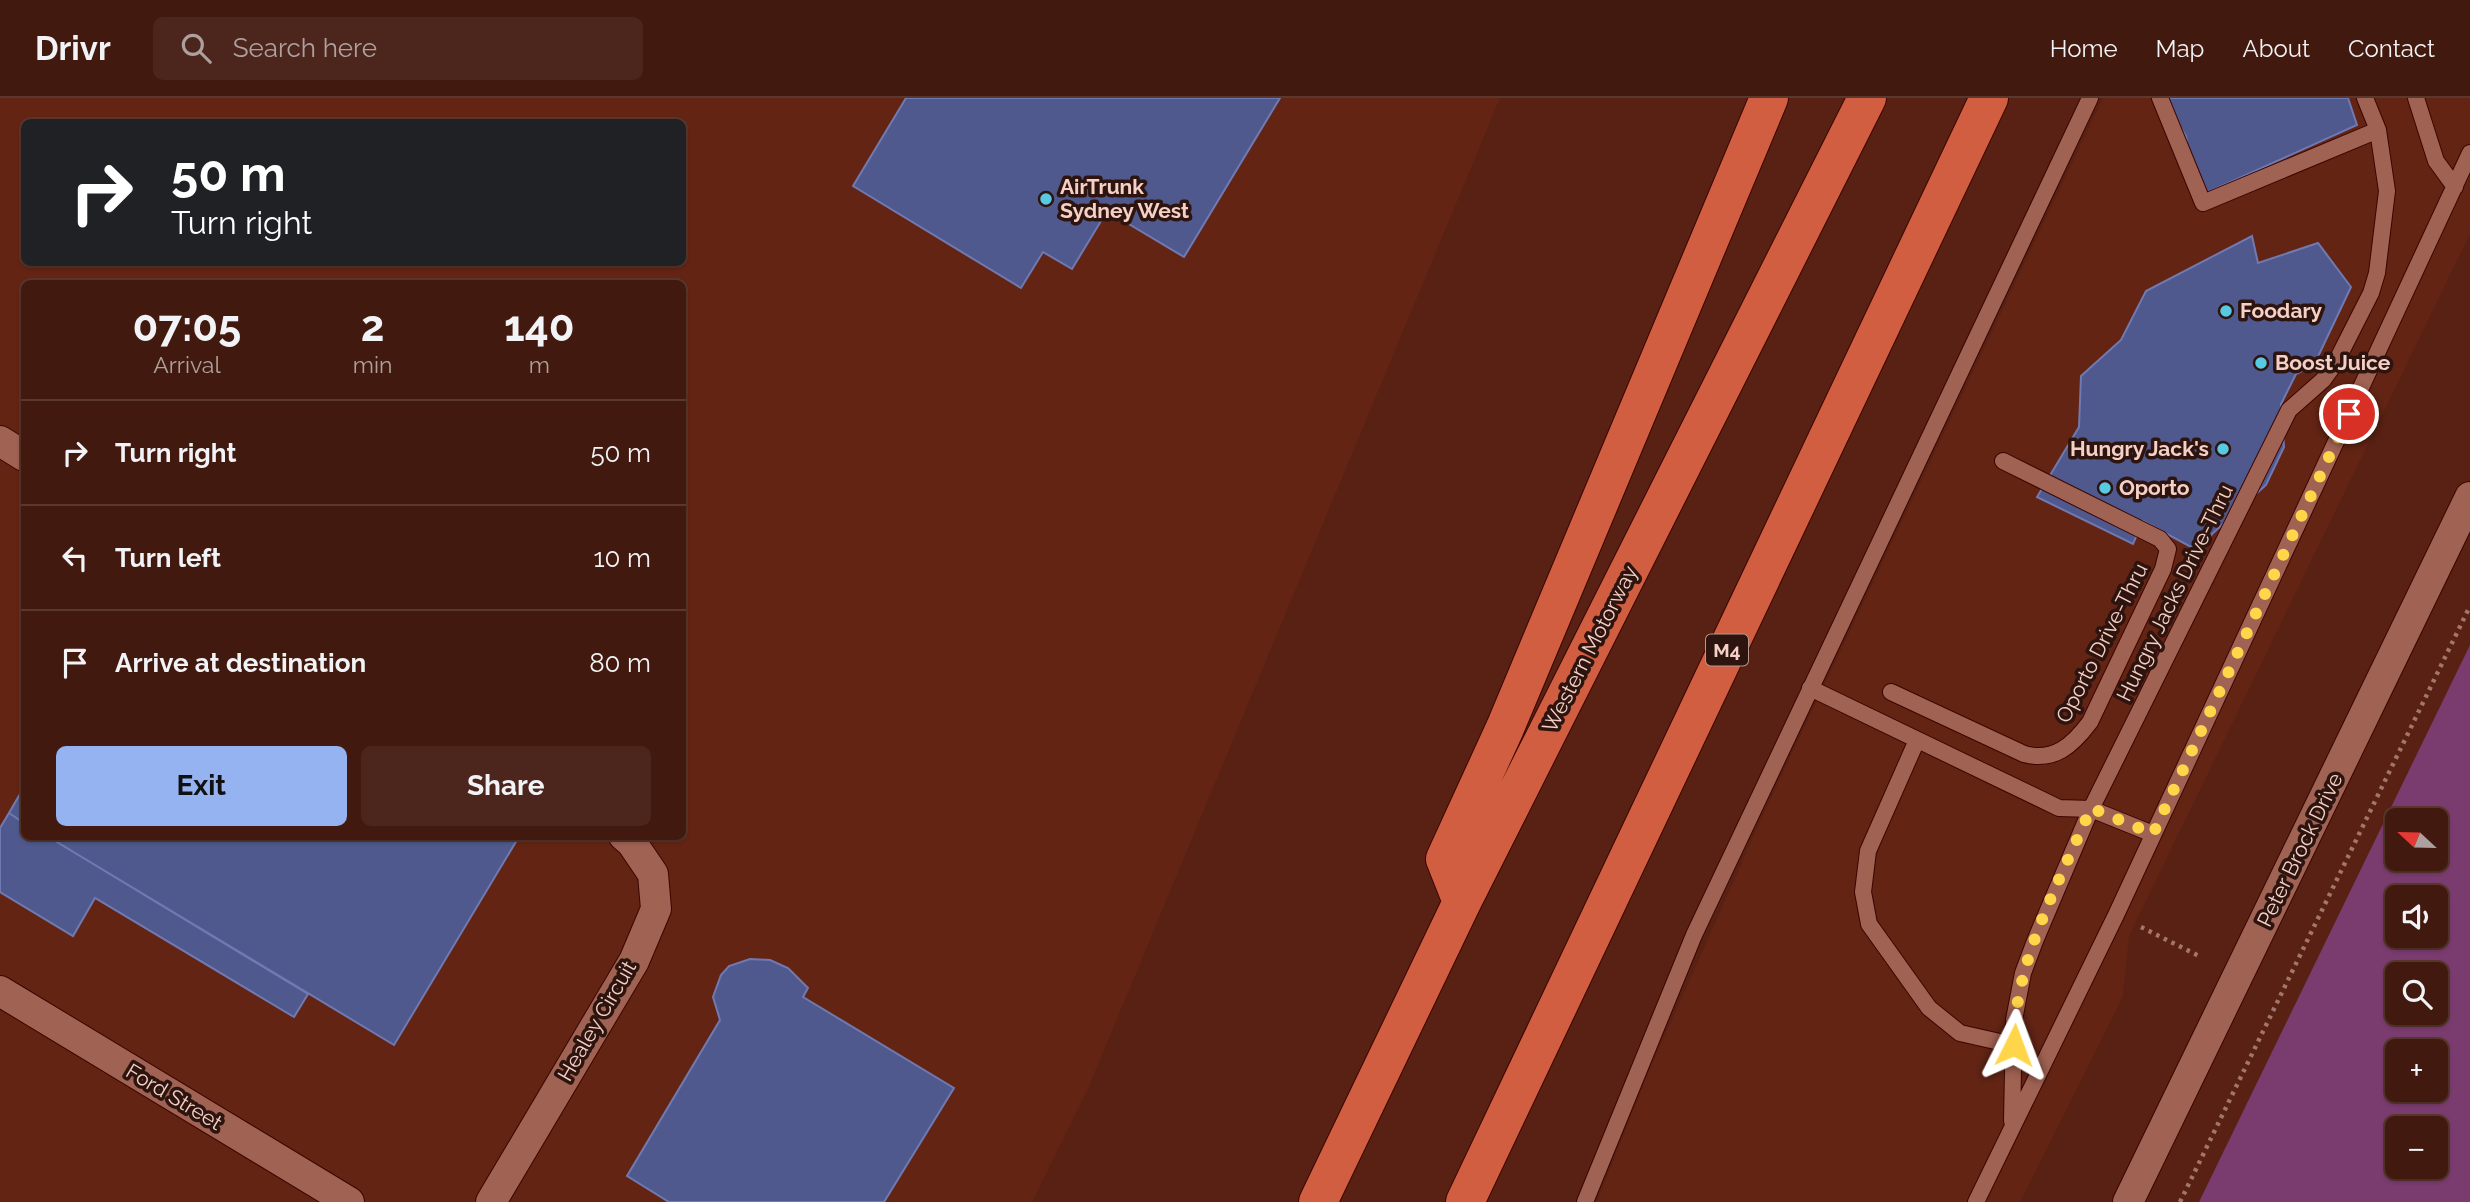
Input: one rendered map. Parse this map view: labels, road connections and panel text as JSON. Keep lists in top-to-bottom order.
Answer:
{
  "streets": {
    "highway": ["Western Motorway", "M4"],
    "street": ["Peter Brock Drive", "Healey Circuit", "Ford Street"],
    "lane": ["Hungry Jacks Drive-Thru", "Oporto Drive-Thru"]
  },
  "places": [
    "AirTrunk Sydney West",
    "Foodary",
    "Boost Juice",
    "Hungry Jack's",
    "Oporto"
  ],
  "north": "left",
  "page": {
    "header": "Drivr",
    "search": "Search here",
    "nav": [
      "Home",
      "Map",
      "About",
      "Contact"
    ],
    "turn": ["50 m", "Turn right"],
    "eta": [
      "07:05",
      "Arrival",
      "2",
      "min",
      "140",
      "m"
    ],
    "list": [
      {
        "name": "Turn right",
        "value": "50 m"
      },
      {
        "name": "Turn left",
        "value": "10 m"
      },
      {
        "name": "Arrive at destination",
        "value": "80 m"
      }
    ],
    "buttons": ["Exit", "Share"],
    "map_buttons": ["+", "−"]
  }
}
